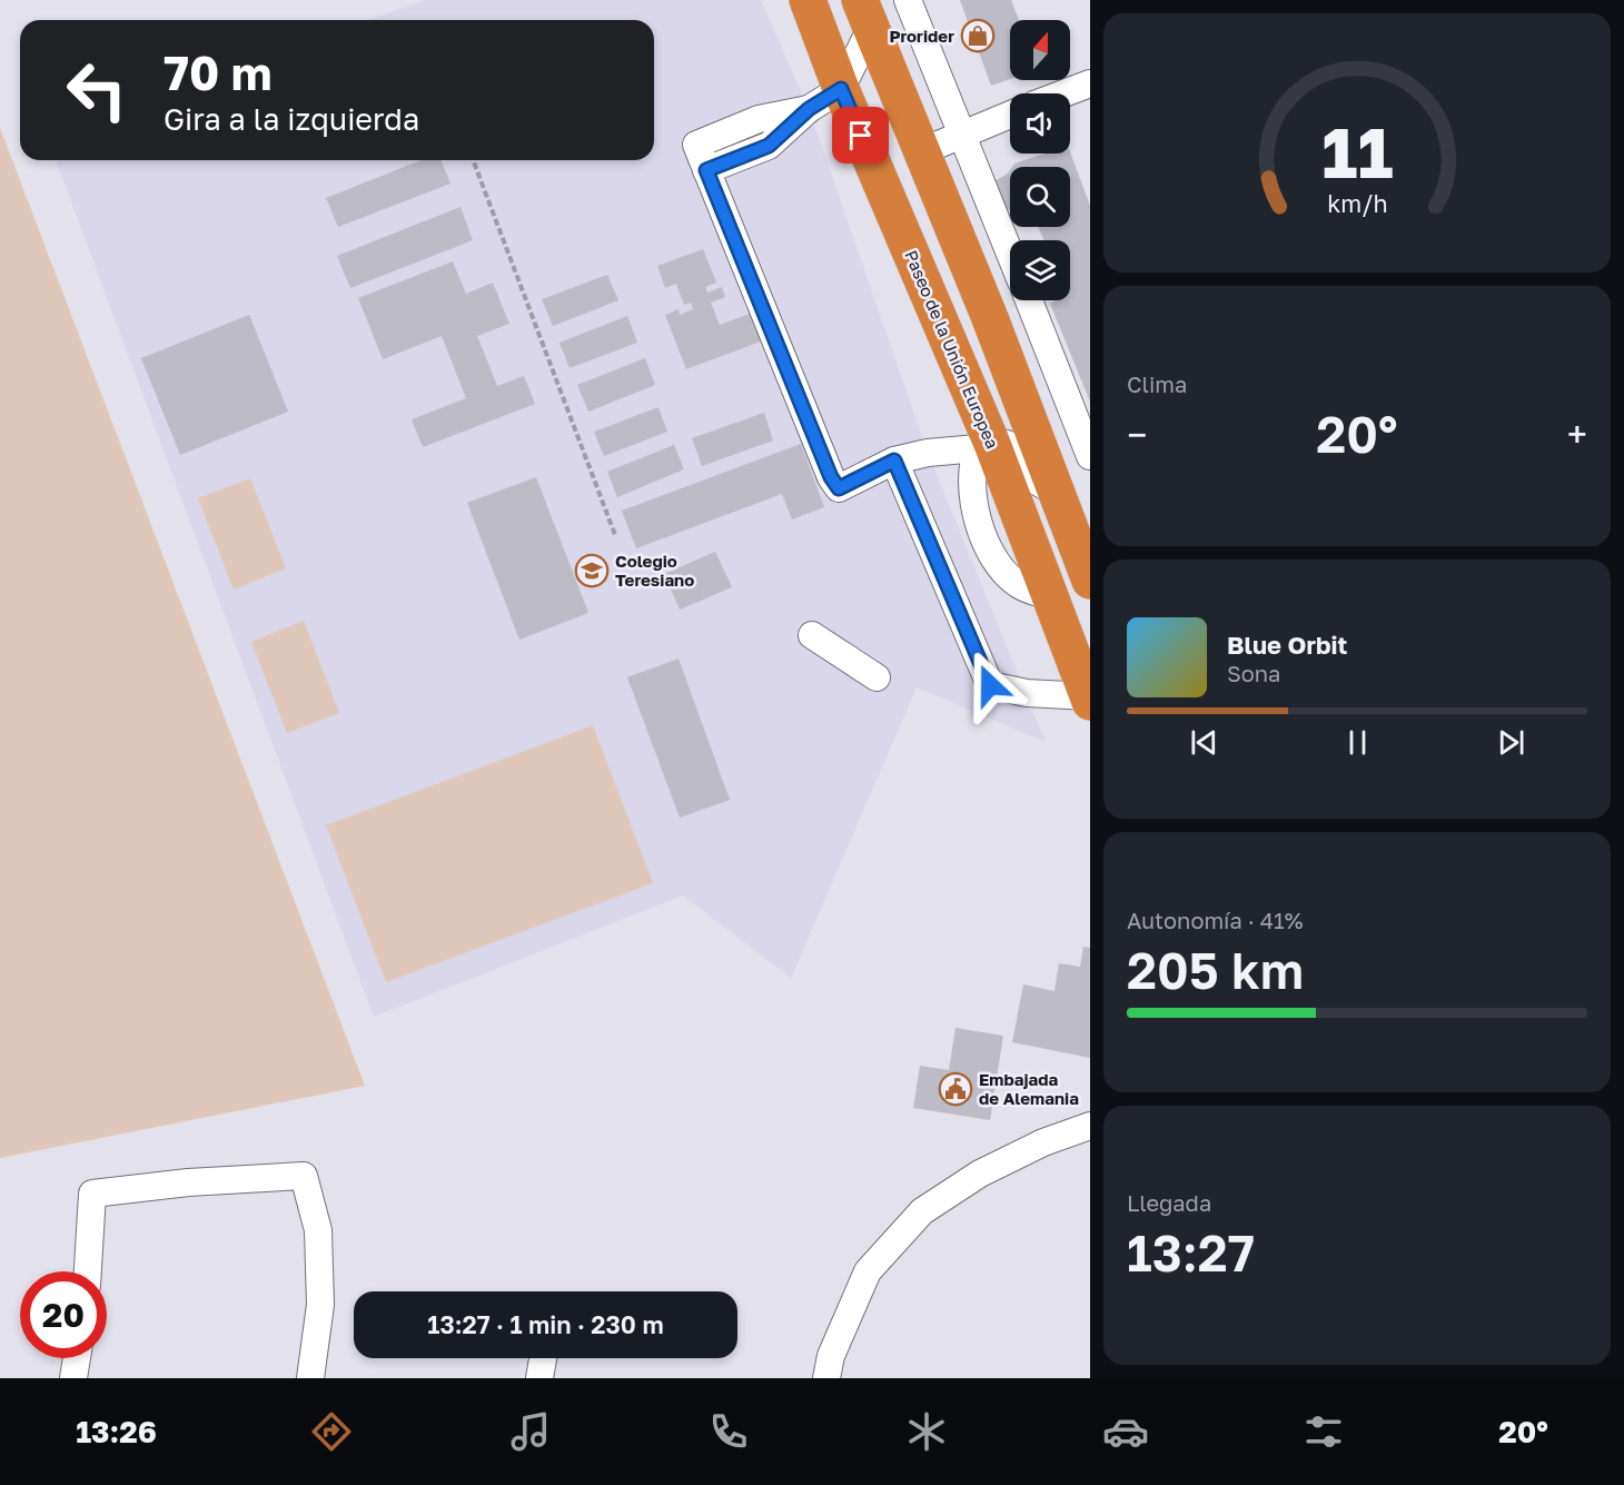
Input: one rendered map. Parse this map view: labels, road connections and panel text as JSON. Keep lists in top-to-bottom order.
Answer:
{
  "streets": {
    "highway": ["Paseo de la Unión Europea"]
  },
  "places": {
    "shop": ["Prorider"],
    "school or university": ["Colegio Teresiano"],
    "public building": ["Embajada de Alemania"]
  },
  "north": "top",
  "page": {
    "turn": ["70 m", "Gira a la izquierda"],
    "tile": [
      "Clima",
      ["Autonomía · 41%", "205 km"],
      ["Llegada", "13:27"]
    ],
    "heat": ["−", "20°", "+"],
    "song": ["Blue Orbit", "Sona"],
    "limit": "20",
    "trip": "13:27 · 1 min · 230 m",
    "tabs": ["13:26", "20°"],
    "gauge": ["11", "km/h"]
  }
}
